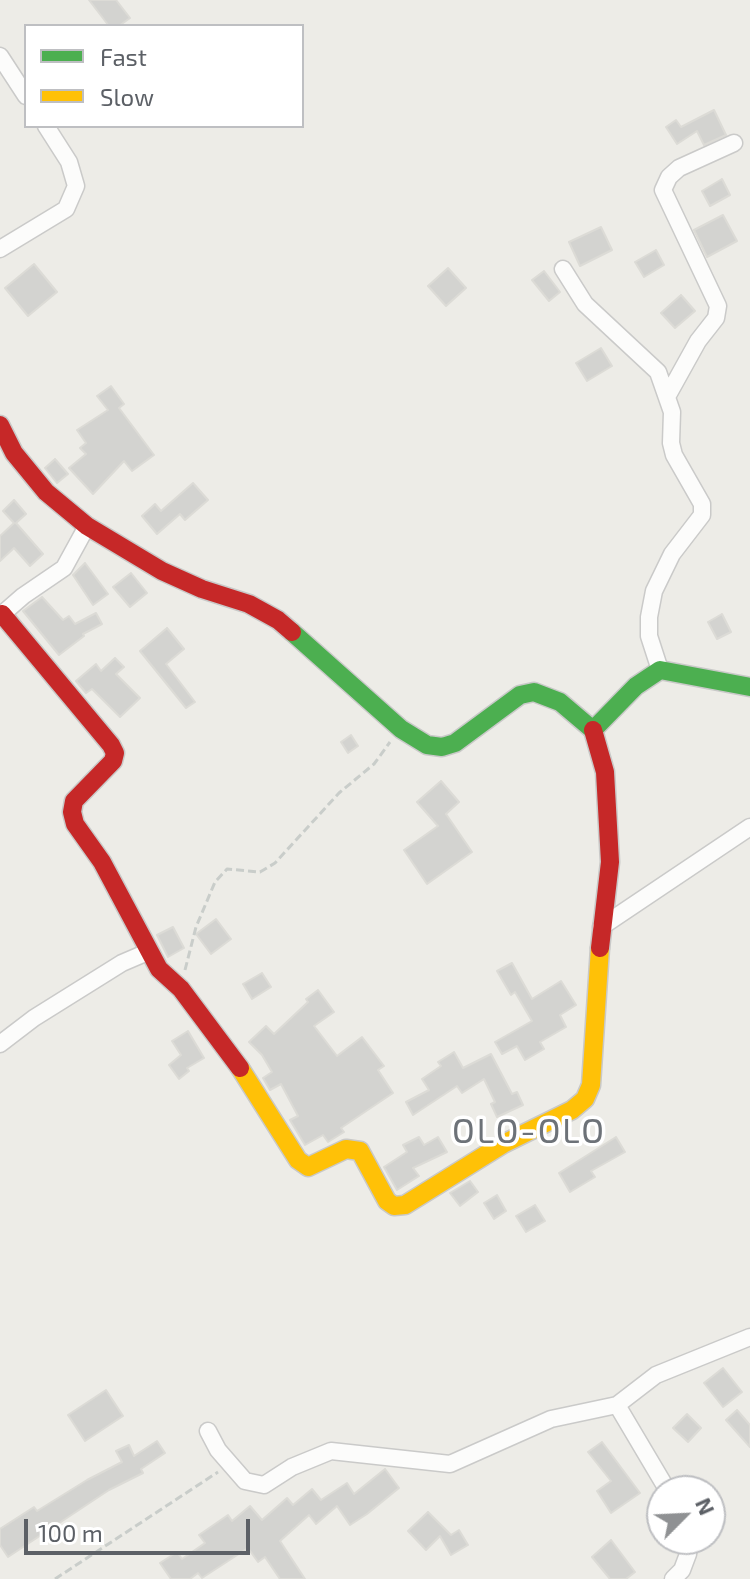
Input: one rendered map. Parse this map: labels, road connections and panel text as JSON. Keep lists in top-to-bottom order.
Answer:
{
  "districts": ["OLO-OLO"],
  "legend": ["Fast", "Slow"],
  "scale_bar": "100 m",
  "north": "top right"
}
